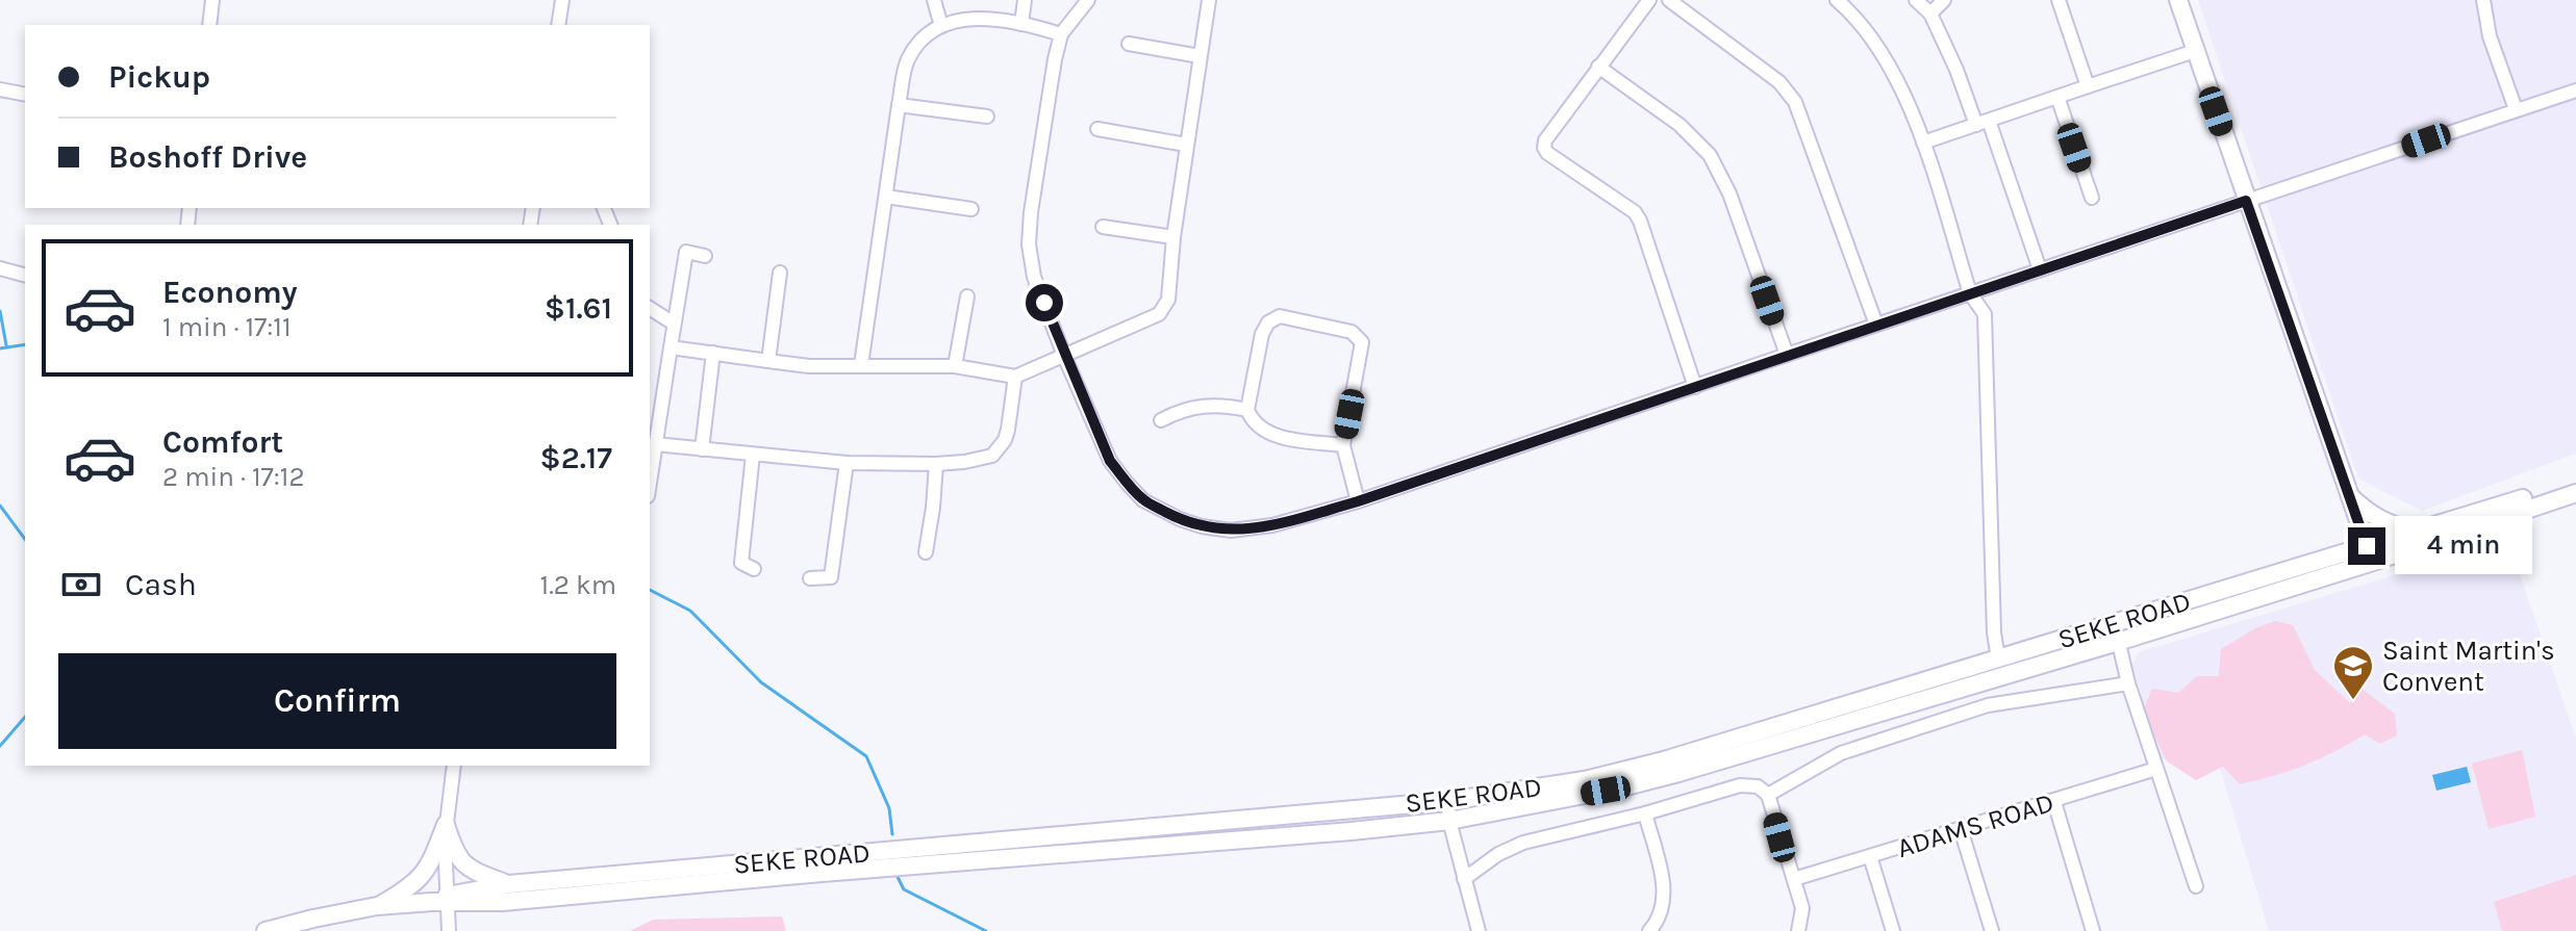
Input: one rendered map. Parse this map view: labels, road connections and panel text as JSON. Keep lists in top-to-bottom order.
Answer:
{
  "streets": {
    "main road": ["SEKE ROAD"],
    "street": ["ADAMS ROAD"]
  },
  "places": {
    "school or university": ["Saint Martin's Convent"]
  },
  "page": {
    "banner": ["Pickup", "Boshoff Drive"],
    "list": [
      {
        "name": "Economy",
        "note": "1 min · 17:11",
        "value": "$1.61"
      },
      {
        "name": "Comfort",
        "note": "2 min · 17:12",
        "value": "$2.17"
      }
    ],
    "bubble": "4 min",
    "pay": ["Cash", "1.2 km"],
    "buttons": "Confirm"
  }
}
